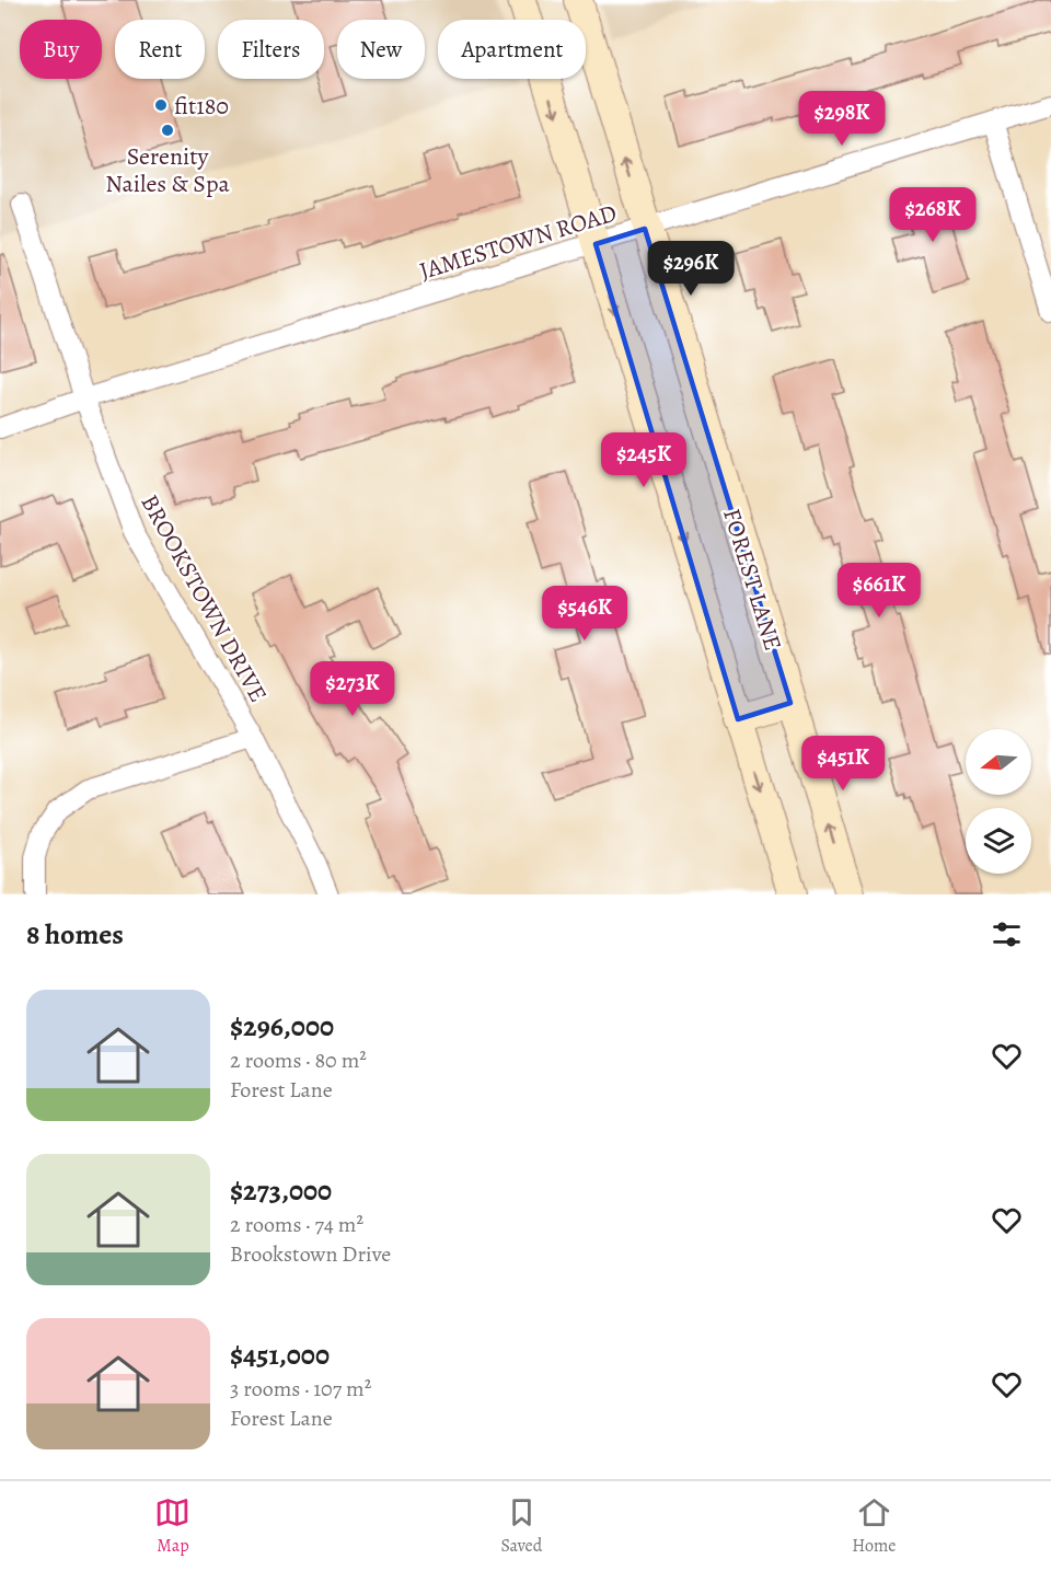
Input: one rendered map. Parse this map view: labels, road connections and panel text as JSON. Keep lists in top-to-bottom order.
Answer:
{
  "streets": {
    "main road": ["FOREST LANE"],
    "street": ["JAMESTOWN ROAD", "BROOKSTOWN DRIVE"]
  },
  "crossings": [
    ["JAMESTOWN ROAD", "FOREST LANE"],
    ["JAMESTOWN ROAD", "BROOKSTOWN DRIVE"]
  ],
  "places": ["fit180", "Serenity Nailes & Spa"],
  "north": "left",
  "page": {
    "chip": [
      "Buy",
      "Rent",
      "Filters",
      "New",
      "Apartment"
    ],
    "price": [
      "$298K",
      "$268K",
      "$296K",
      "$245K",
      "$661K",
      "$546K",
      "$273K",
      "$451K"
    ],
    "heading": "8 homes",
    "list": [
      {
        "name": "$296,000",
        "note": "2 rooms · 80 m² · Forest Lane"
      },
      {
        "name": "$273,000",
        "note": "2 rooms · 74 m² · Brookstown Drive"
      },
      {
        "name": "$451,000",
        "note": "3 rooms · 107 m² · Forest Lane"
      }
    ],
    "tabs": ["Map", "Saved", "Home"]
  }
}
